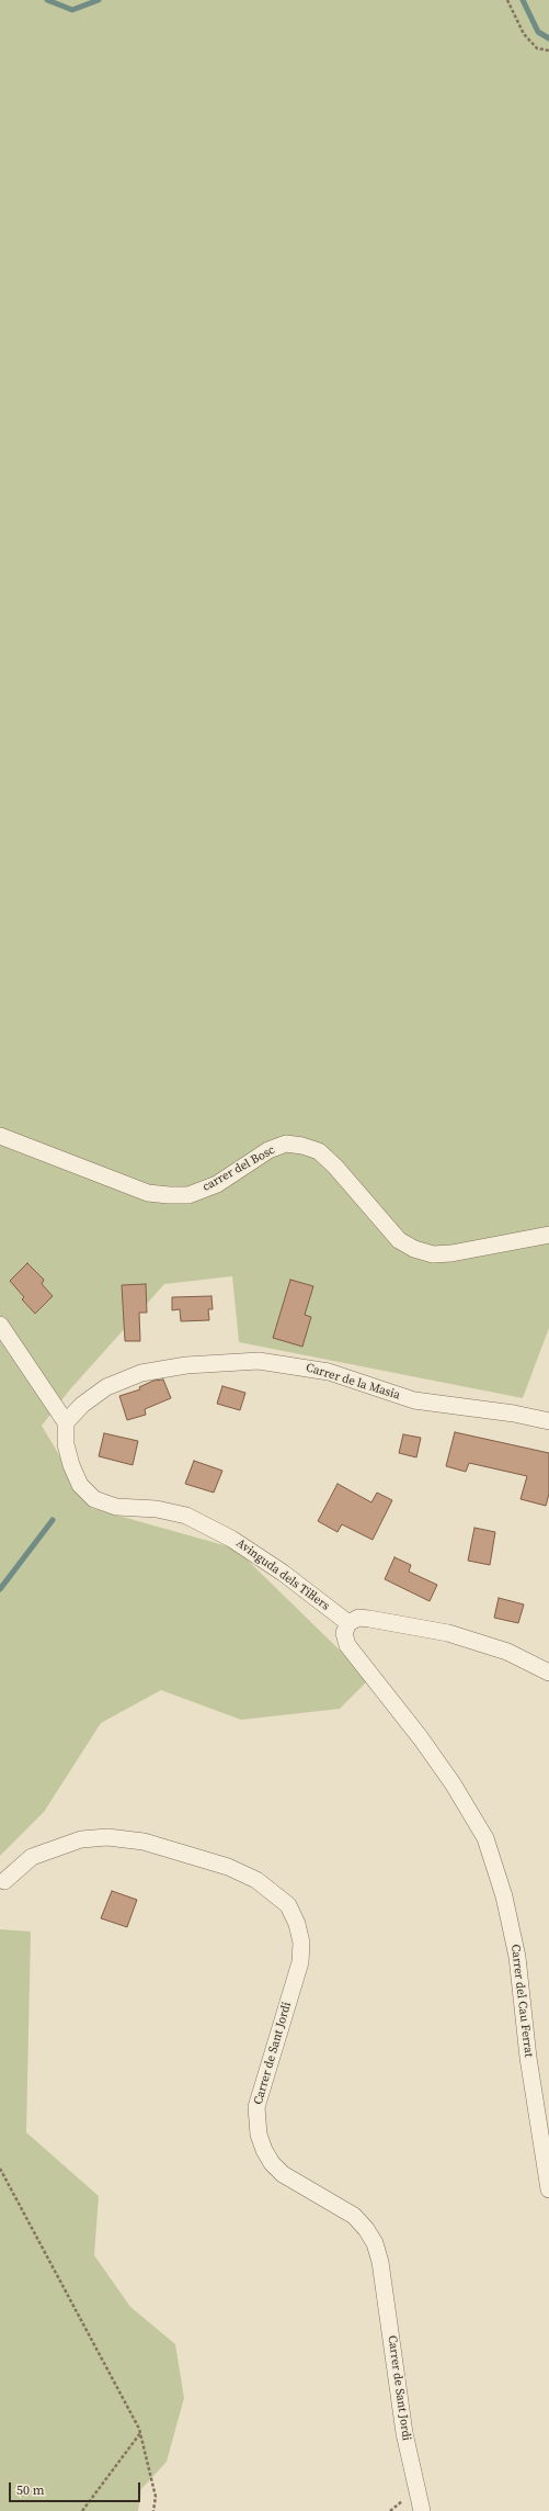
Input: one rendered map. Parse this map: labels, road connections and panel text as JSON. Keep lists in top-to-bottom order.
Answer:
{
  "streets": {
    "street": [
      "carrer del Bosc",
      "Carrer de la Masia",
      "Avinguda dels Til·lers",
      "Carrer del Cau Ferrat",
      "Carrer de Sant Jordi"
    ]
  },
  "crossings": [
    ["Carrer de la Masia", "Avinguda dels Til·lers"],
    ["Avinguda dels Til·lers", "Carrer del Cau Ferrat"]
  ],
  "scale_bar": "50 m"
}
